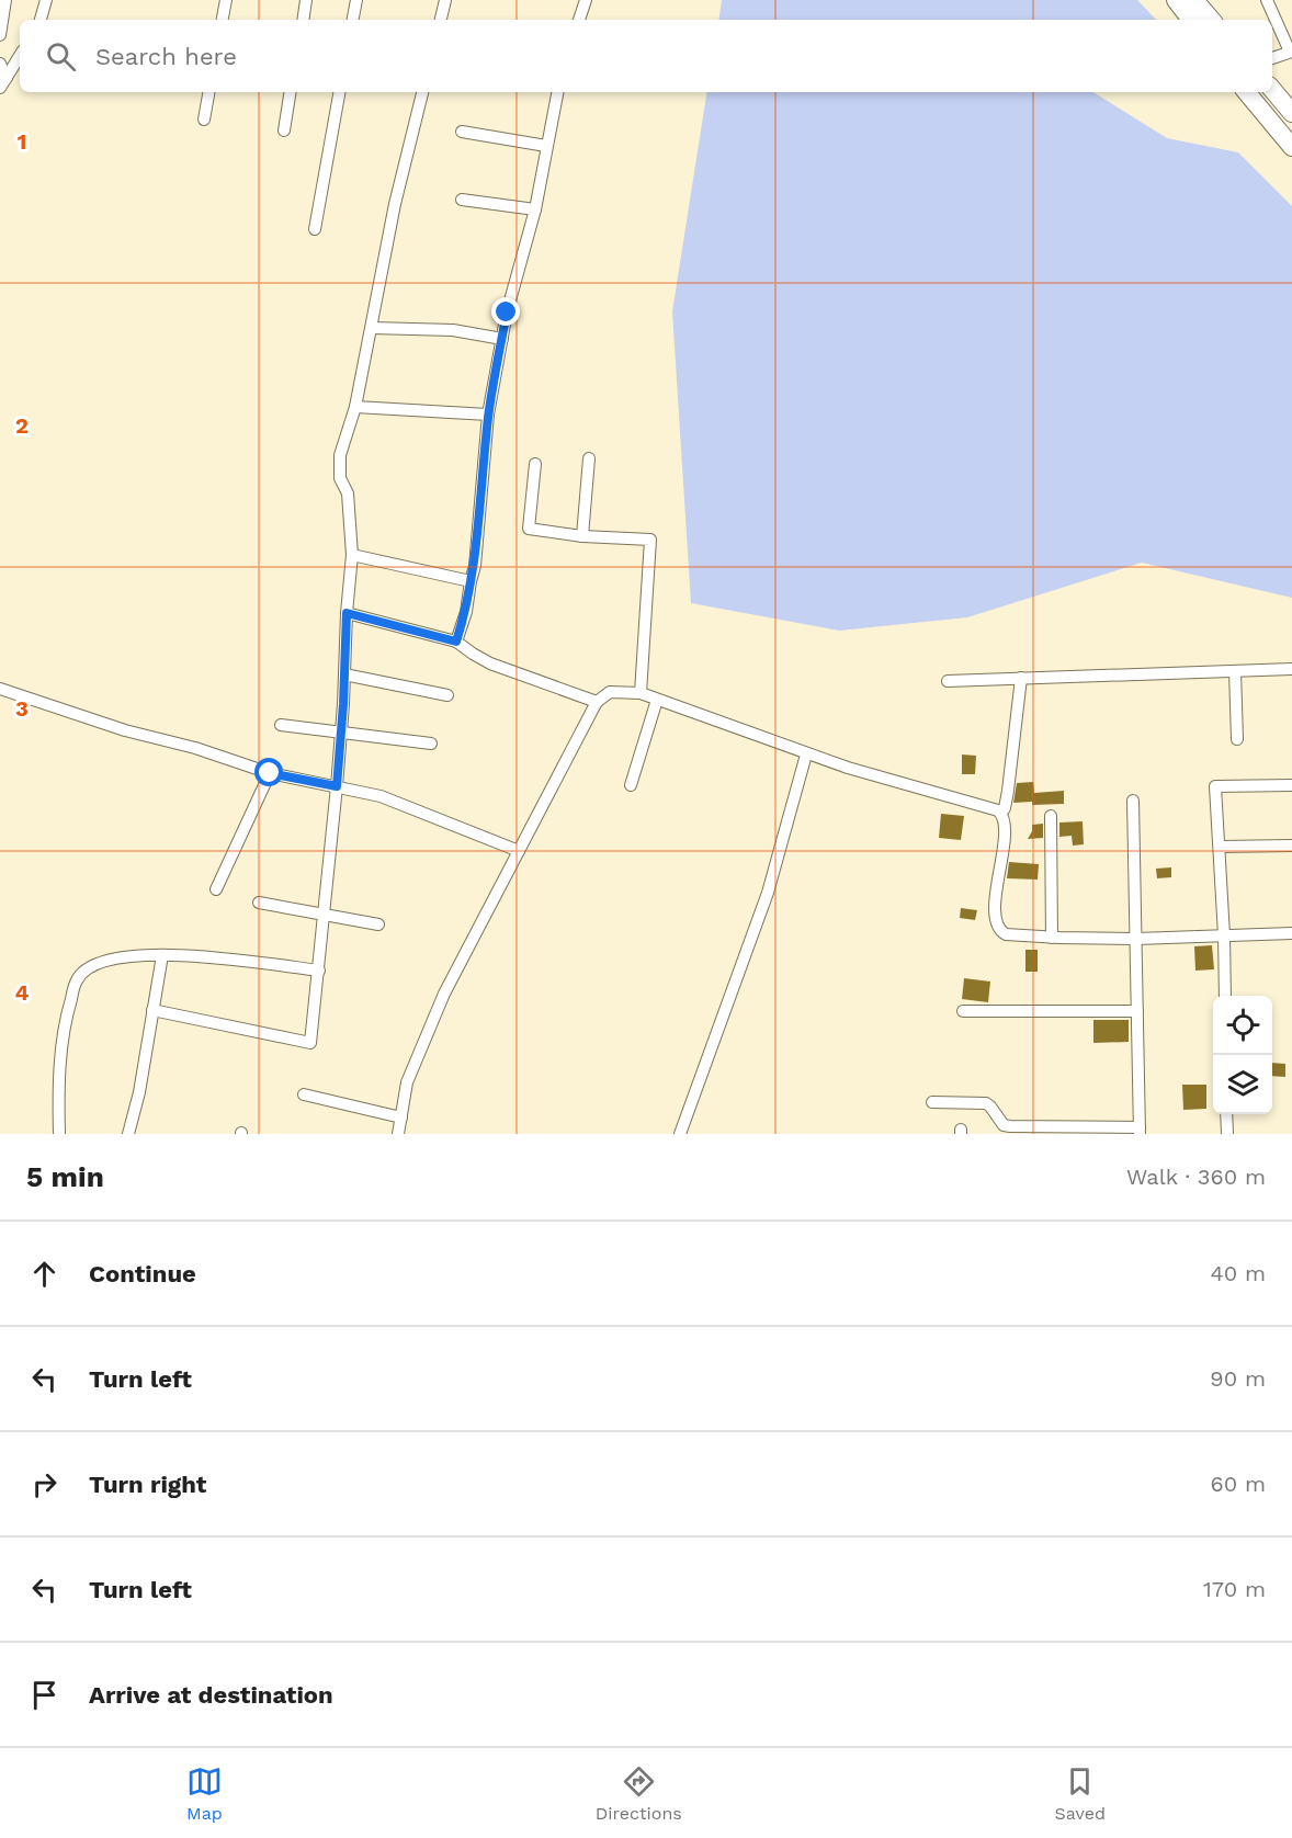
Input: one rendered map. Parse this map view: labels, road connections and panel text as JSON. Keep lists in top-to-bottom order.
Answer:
{
  "page": {
    "search": "Search here",
    "heading": ["5 min", "Walk · 360 m"],
    "list": [
      ["Continue", "40 m"],
      ["Turn left", "90 m"],
      ["Turn right", "60 m"],
      ["Turn left", "170 m"],
      "Arrive at destination"
    ],
    "nav": ["Map", "Directions", "Saved"]
  },
  "grid": {
    "rows": [
      "1",
      "2",
      "3",
      "4"
    ]
  }
}
